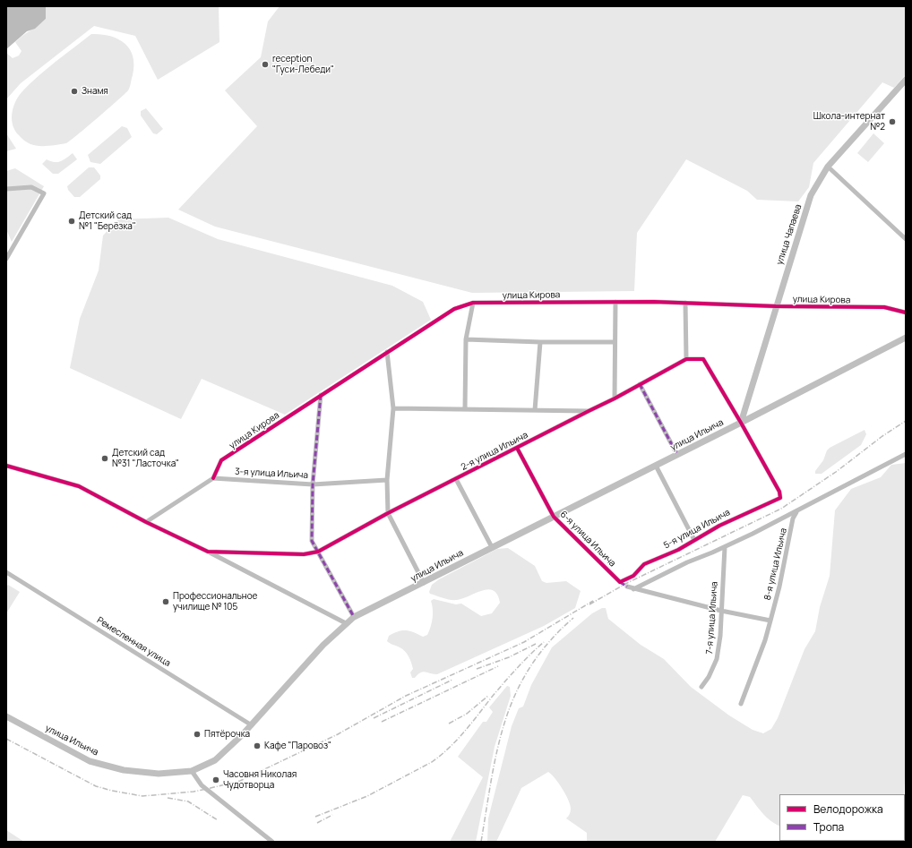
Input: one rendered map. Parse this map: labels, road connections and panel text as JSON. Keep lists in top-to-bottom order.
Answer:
{
  "streets": {
    "main road": ["улица Чапаева", "улица Ильича"],
    "street": [
      "улица Кирова",
      "2-я улица Ильича",
      "3-я улица Ильича",
      "5-я улица Ильича",
      "6-я улица Ильича",
      "8-я улица Ильича",
      "7-я улица Ильича",
      "Ремесленная улица"
    ]
  },
  "crossings": [
    ["улица Чапаева", "улица Кирова"],
    ["улица Чапаева", "улица Ильича"],
    ["улица Чапаева", "5-я улица Ильича"],
    ["улица Кирова", "3-я улица Ильича"],
    ["улица Ильича", "5-я улица Ильича"],
    ["улица Ильича", "6-я улица Ильича"],
    ["улица Ильича", "Ремесленная улица"],
    ["2-я улица Ильича", "6-я улица Ильича"],
    ["5-я улица Ильича", "6-я улица Ильича"]
  ],
  "places": [
    "reception \"Гуси-Лебеди\"",
    "Знамя",
    "Школа-интернат №2",
    "Детский сад №1 \"Берёзка\"",
    "Детский сад №31 \"Ласточка\"",
    "Профессиональное училище № 105",
    "Пятёрочка",
    "Кафе \"Паровоз\"",
    "Часовня Николая Чудотворца"
  ],
  "legend": ["Велодорожка", "Тропа"]
}
